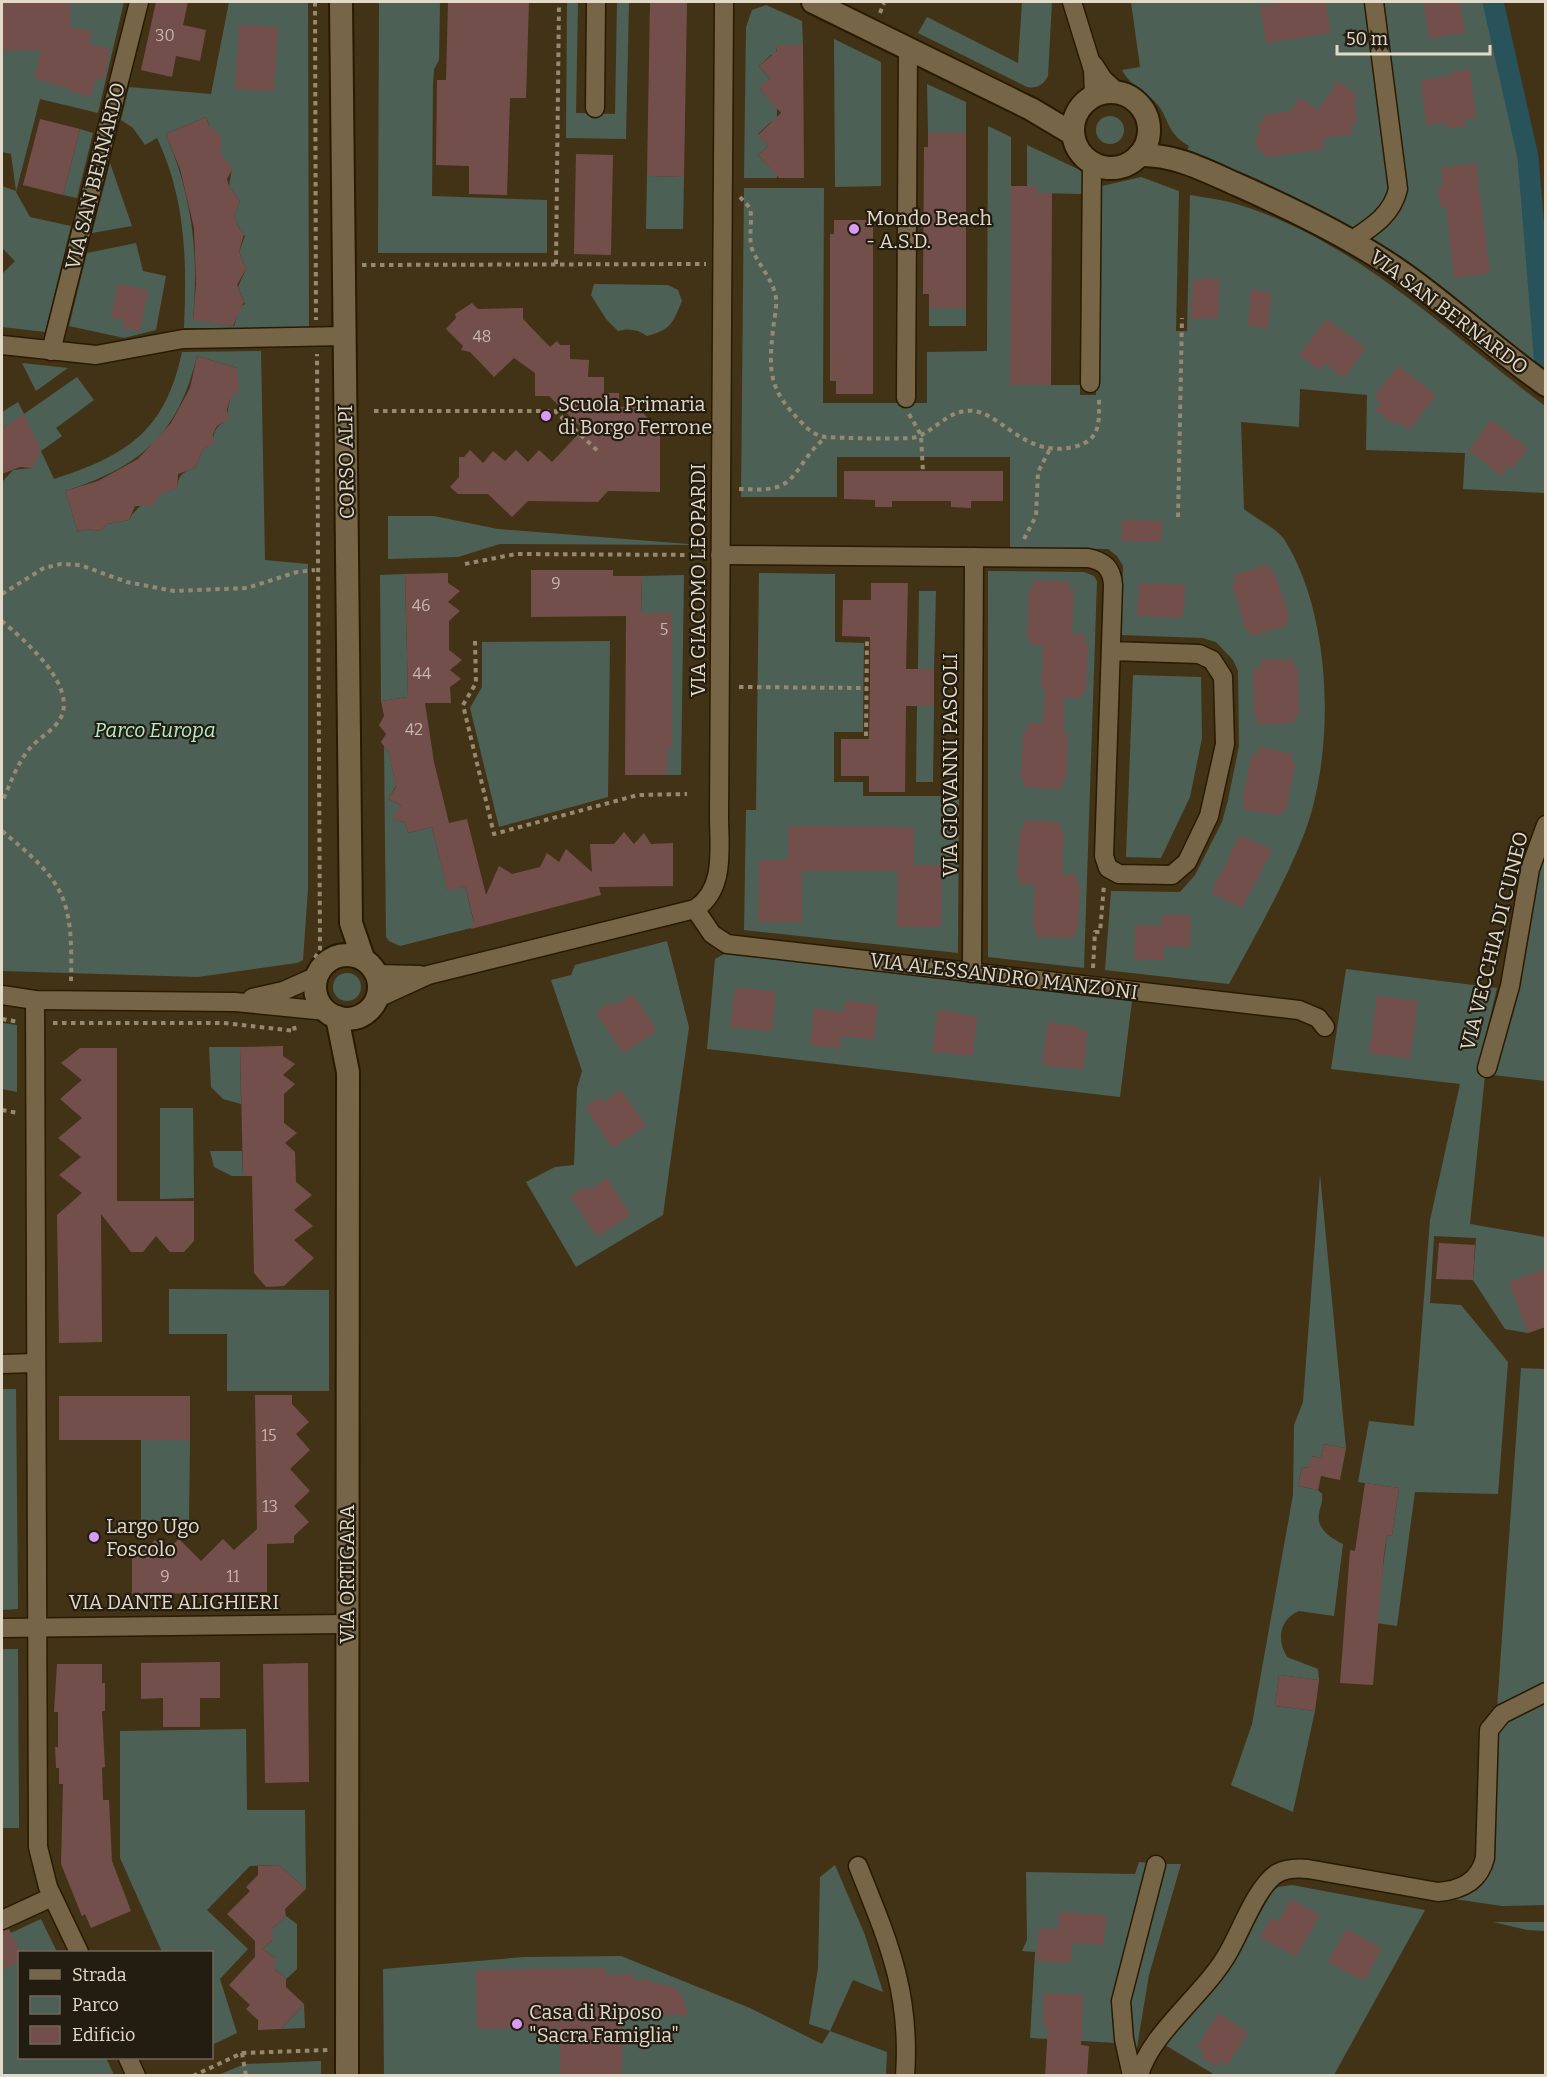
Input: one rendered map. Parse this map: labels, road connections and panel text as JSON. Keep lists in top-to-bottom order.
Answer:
{
  "streets": {
    "street": [
      "VIA SAN BERNARDO",
      "CORSO ALPI",
      "VIA GIACOMO LEOPARDI",
      "VIA GIOVANNI PASCOLI",
      "VIA VECCHIA DI CUNEO",
      "VIA ALESSANDRO MANZONI",
      "VIA ORTIGARA",
      "VIA DANTE ALIGHIERI"
    ]
  },
  "crossings": [
    ["CORSO ALPI", "VIA ORTIGARA"],
    ["VIA GIACOMO LEOPARDI", "VIA ALESSANDRO MANZONI"],
    ["VIA GIOVANNI PASCOLI", "VIA ALESSANDRO MANZONI"],
    ["VIA ORTIGARA", "VIA DANTE ALIGHIERI"]
  ],
  "parks": ["Parco Europa"],
  "places": [
    "Mondo Beach - A.S.D.",
    "Scuola Primaria di Borgo Ferrone",
    "Largo Ugo Foscolo",
    "Casa di Riposo \"Sacra Famiglia\""
  ],
  "house_numbers": [
    "30",
    "48",
    "9",
    "46",
    "5",
    "44",
    "42",
    "15",
    "13",
    "9",
    "11"
  ],
  "legend": ["Strada", "Parco", "Edificio"],
  "scale_bar": "50 m"
}
